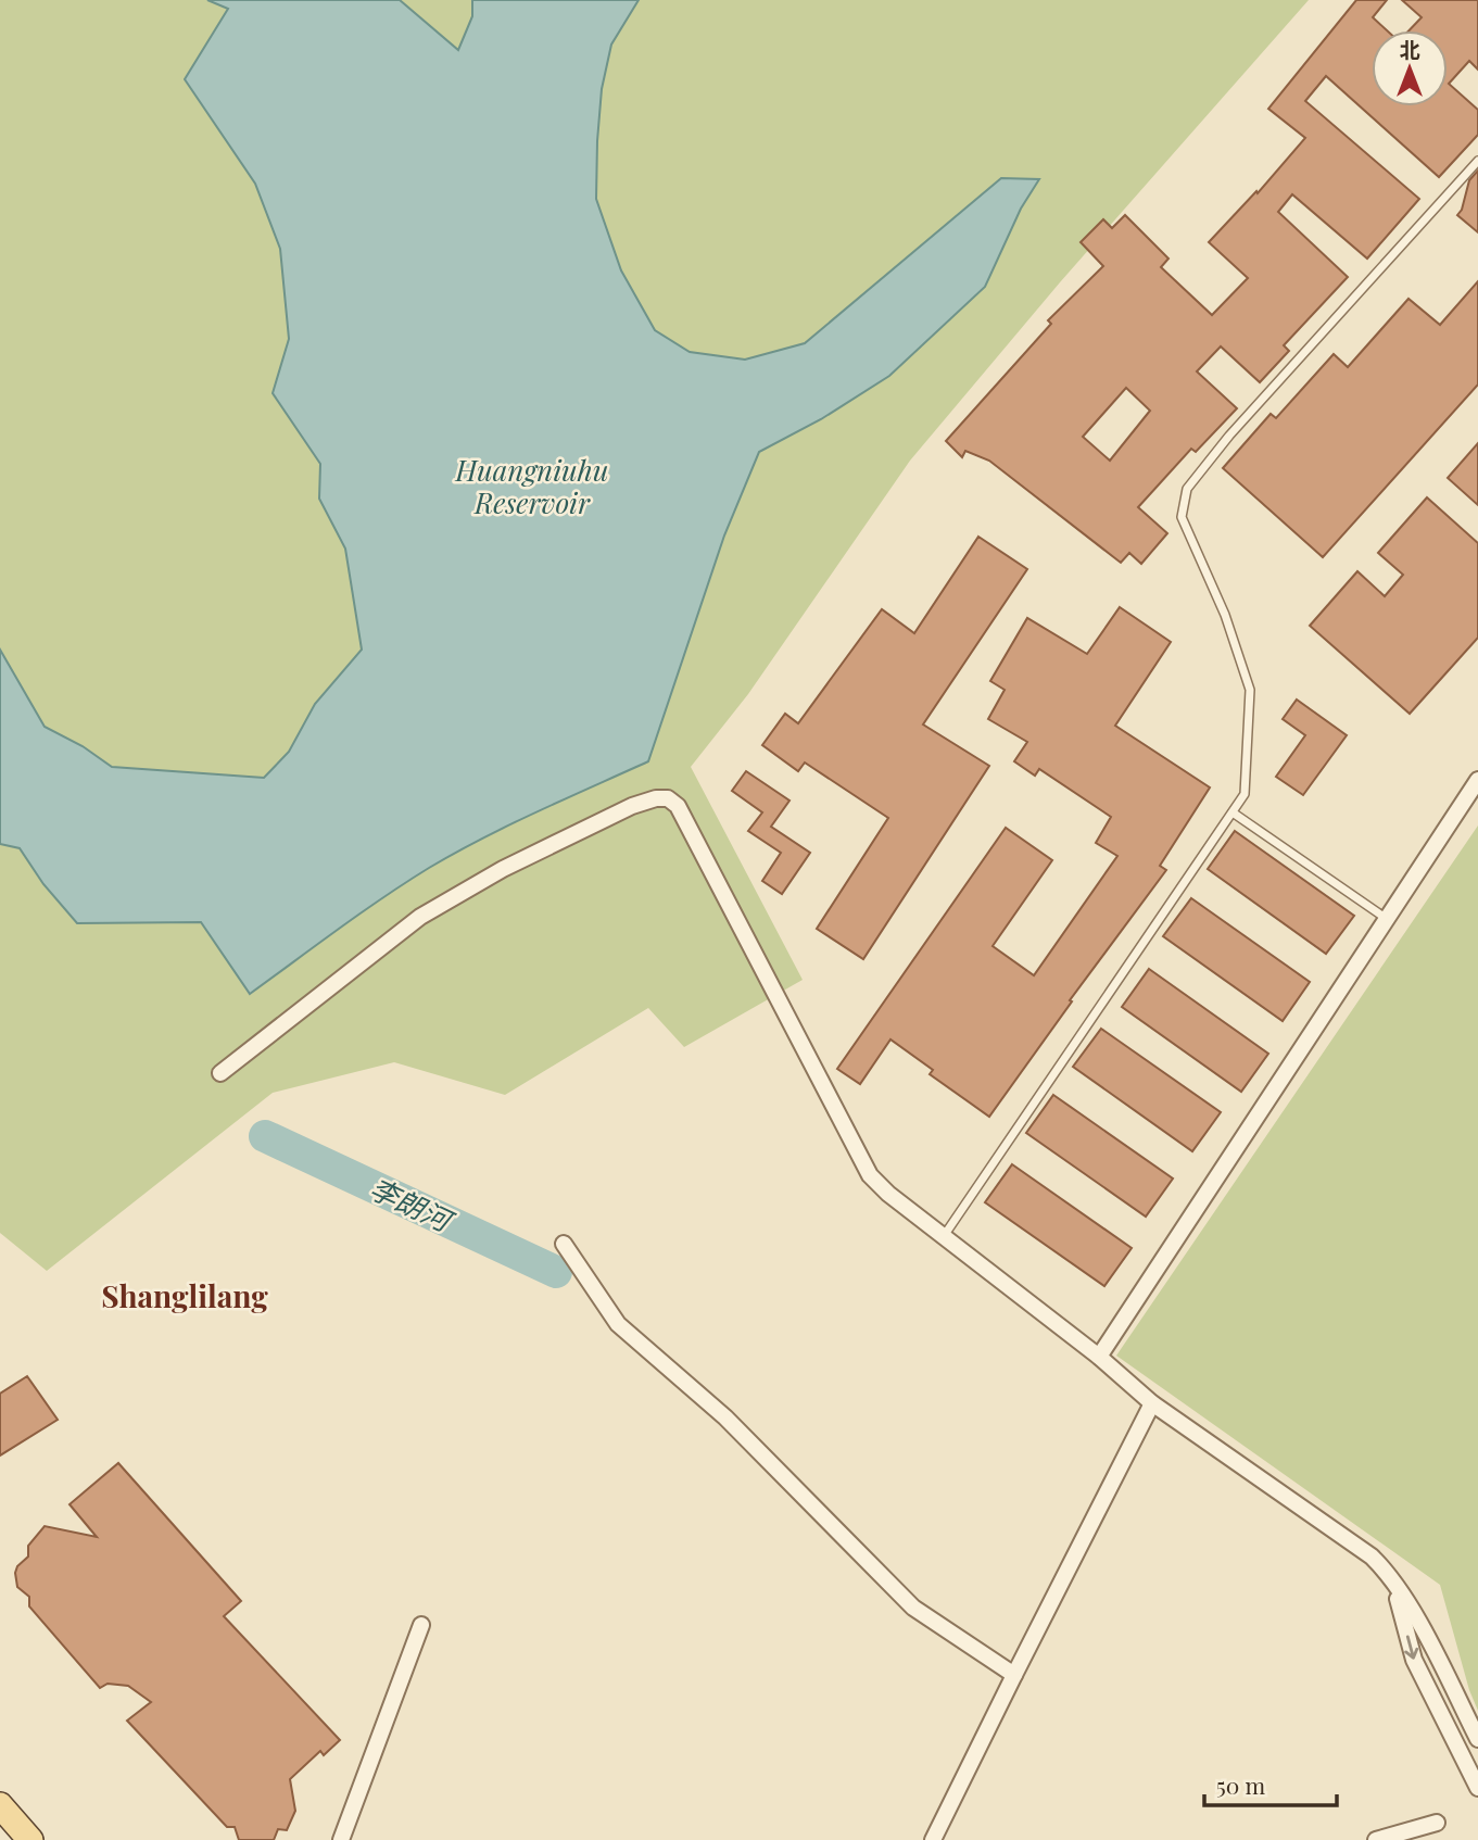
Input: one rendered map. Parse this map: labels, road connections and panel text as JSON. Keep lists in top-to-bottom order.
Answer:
{
  "districts": ["Shanglilang"],
  "water": ["Huangniuhu Reservoir", "李朗河"],
  "scale_bar": "50 m",
  "north": "top"
}
